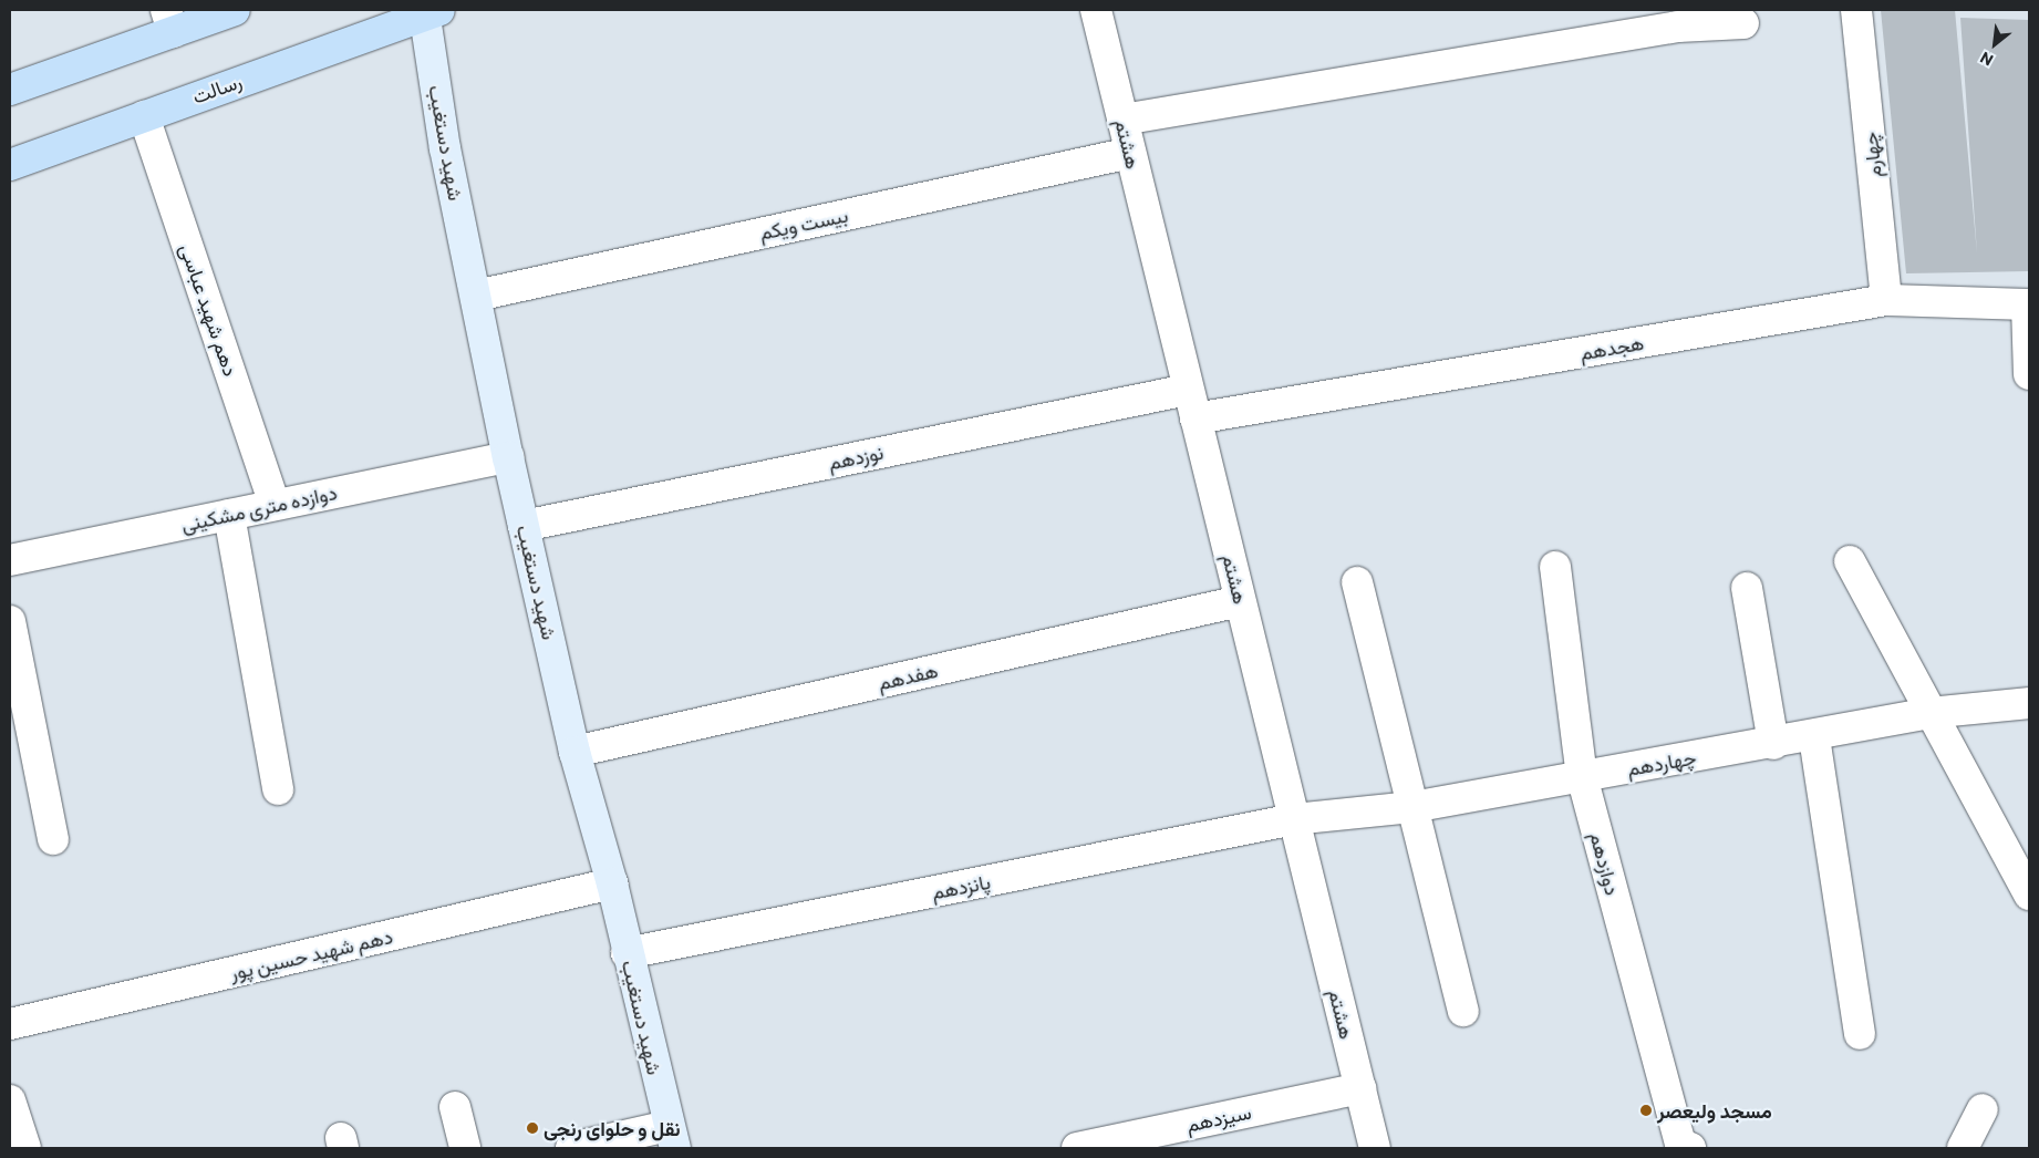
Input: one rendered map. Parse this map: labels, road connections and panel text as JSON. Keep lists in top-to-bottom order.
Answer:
{
  "streets": {
    "main road": ["رسالت", "شهید دستغیب"],
    "street": [
      "هشتم",
      "چهارم",
      "بیست ویکم",
      "دهم شهید عباسی",
      "هجدهم",
      "نوزدهم",
      "دوازده متری مشکینی",
      "هفدهم",
      "چهاردهم",
      "دوازدهم",
      "پانزدهم",
      "دهم شهید حسین پور",
      "سیزدهم"
    ]
  },
  "crossings": [
    ["رسالت", "شهید دستغیب"],
    ["رسالت", "دهم شهید عباسی"],
    ["شهید دستغیب", "بیست ویکم"],
    ["شهید دستغیب", "نوزدهم"],
    ["شهید دستغیب", "دوازده متری مشکینی"],
    ["شهید دستغیب", "هفدهم"],
    ["شهید دستغیب", "پانزدهم"],
    ["شهید دستغیب", "دهم شهید حسین پور"],
    ["هشتم", "بیست ویکم"],
    ["هشتم", "هجدهم"],
    ["هشتم", "نوزدهم"],
    ["هشتم", "هفدهم"],
    ["هشتم", "چهاردهم"],
    ["هشتم", "پانزدهم"],
    ["هشتم", "سیزدهم"],
    ["چهارم", "هجدهم"],
    ["دهم شهید عباسی", "دوازده متری مشکینی"],
    ["چهاردهم", "دوازدهم"],
    ["چهاردهم", "پانزدهم"]
  ],
  "places": ["مسجد ولیعصر", "نقل و حلوای رنجی"],
  "north": "bottom left"
}
